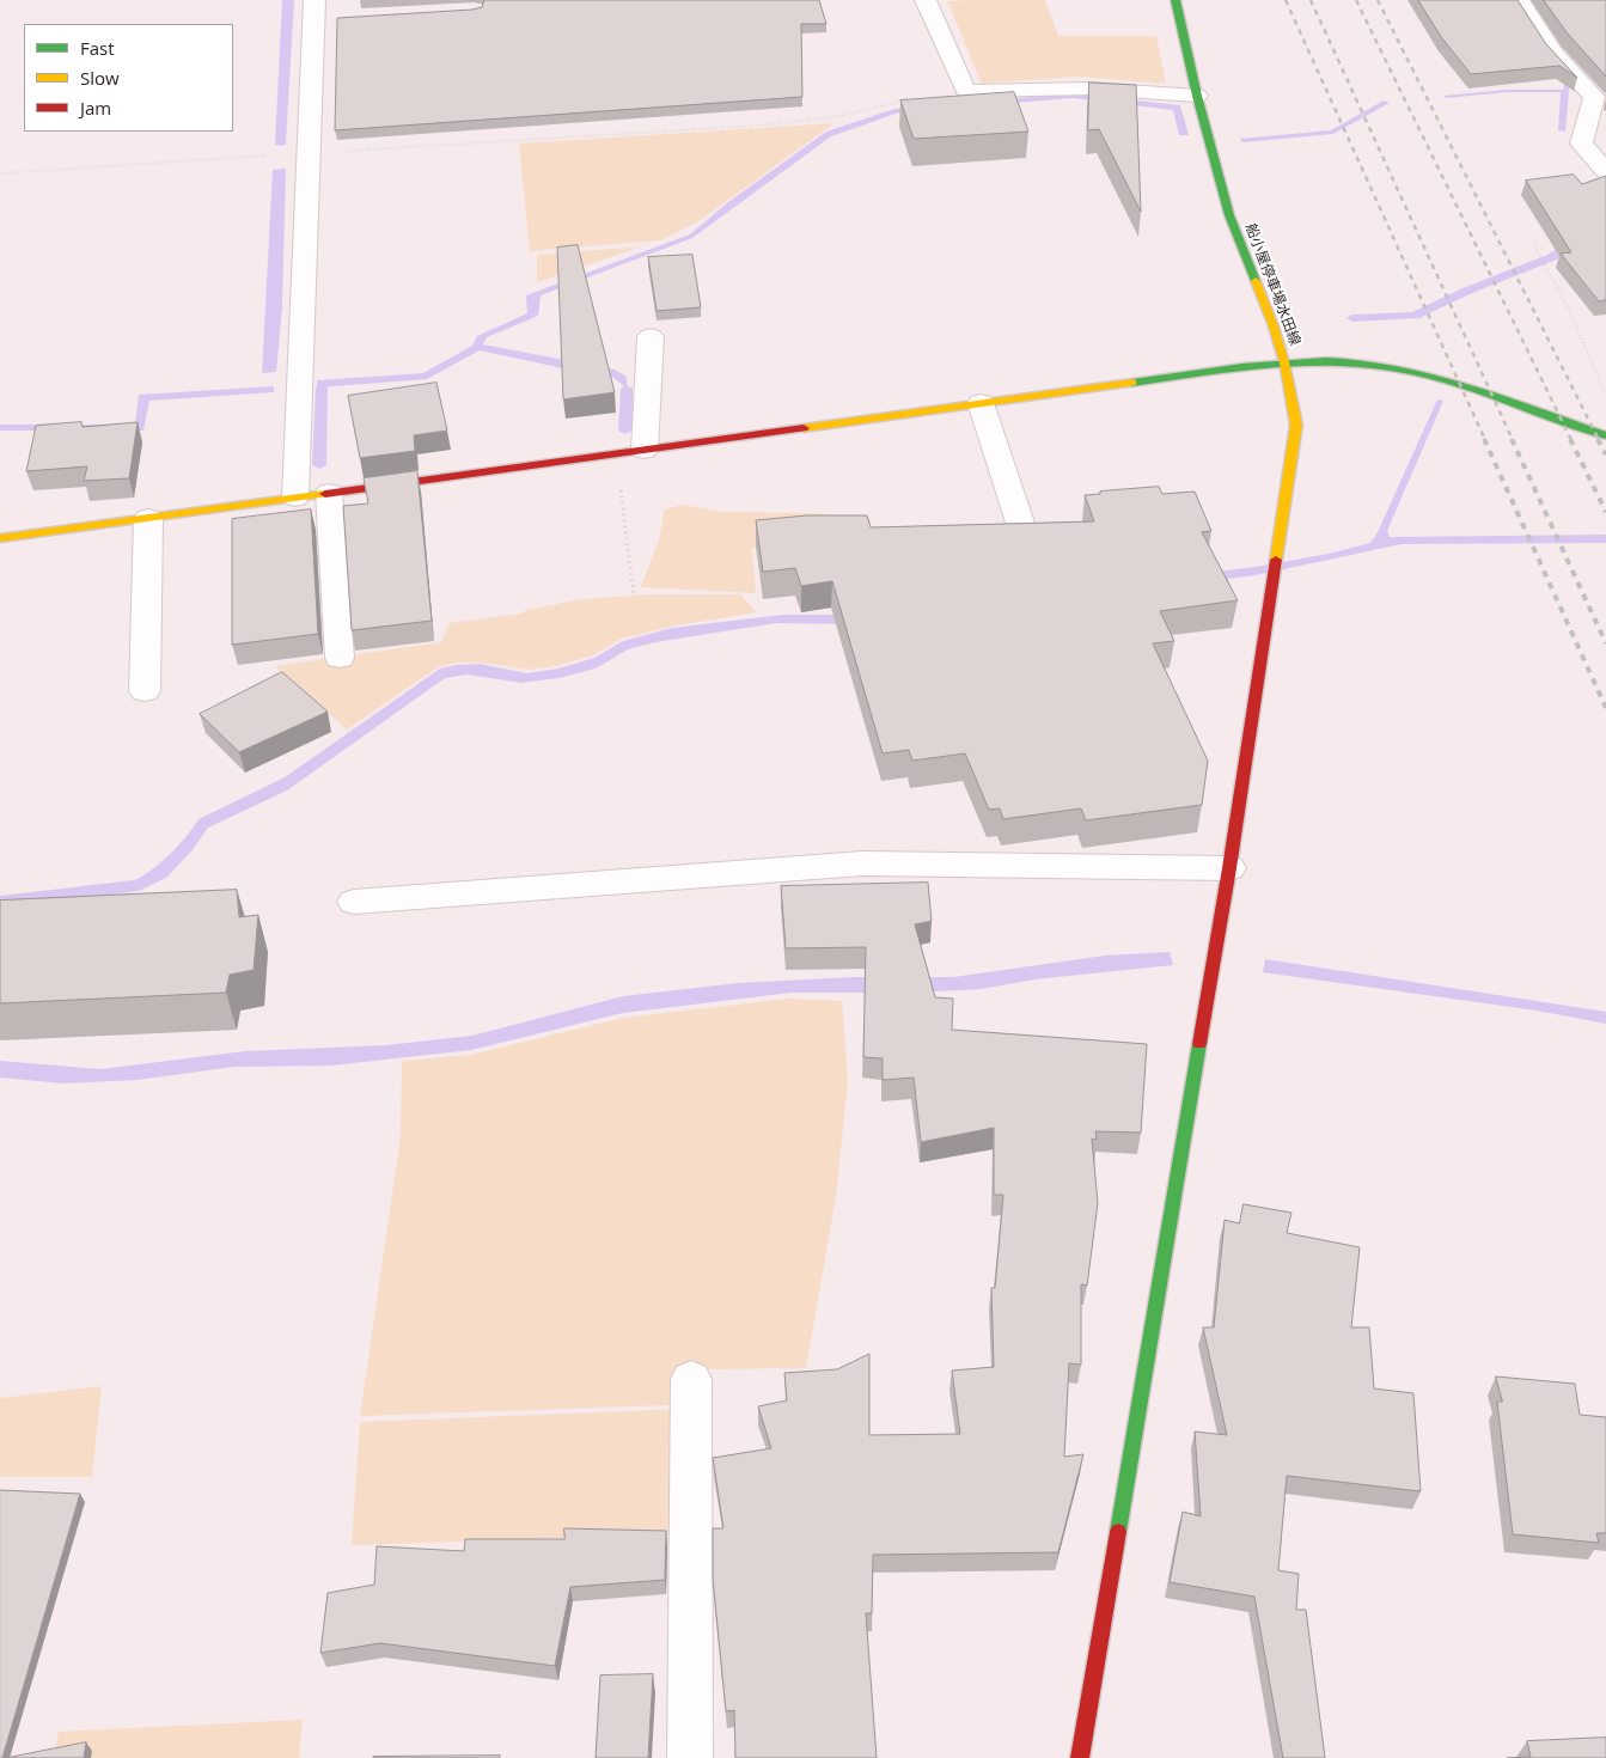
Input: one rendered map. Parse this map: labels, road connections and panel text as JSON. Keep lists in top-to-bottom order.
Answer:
{
  "streets": {
    "street": ["船小屋停車場水田線"]
  },
  "legend": ["Fast", "Slow", "Jam"]
}
